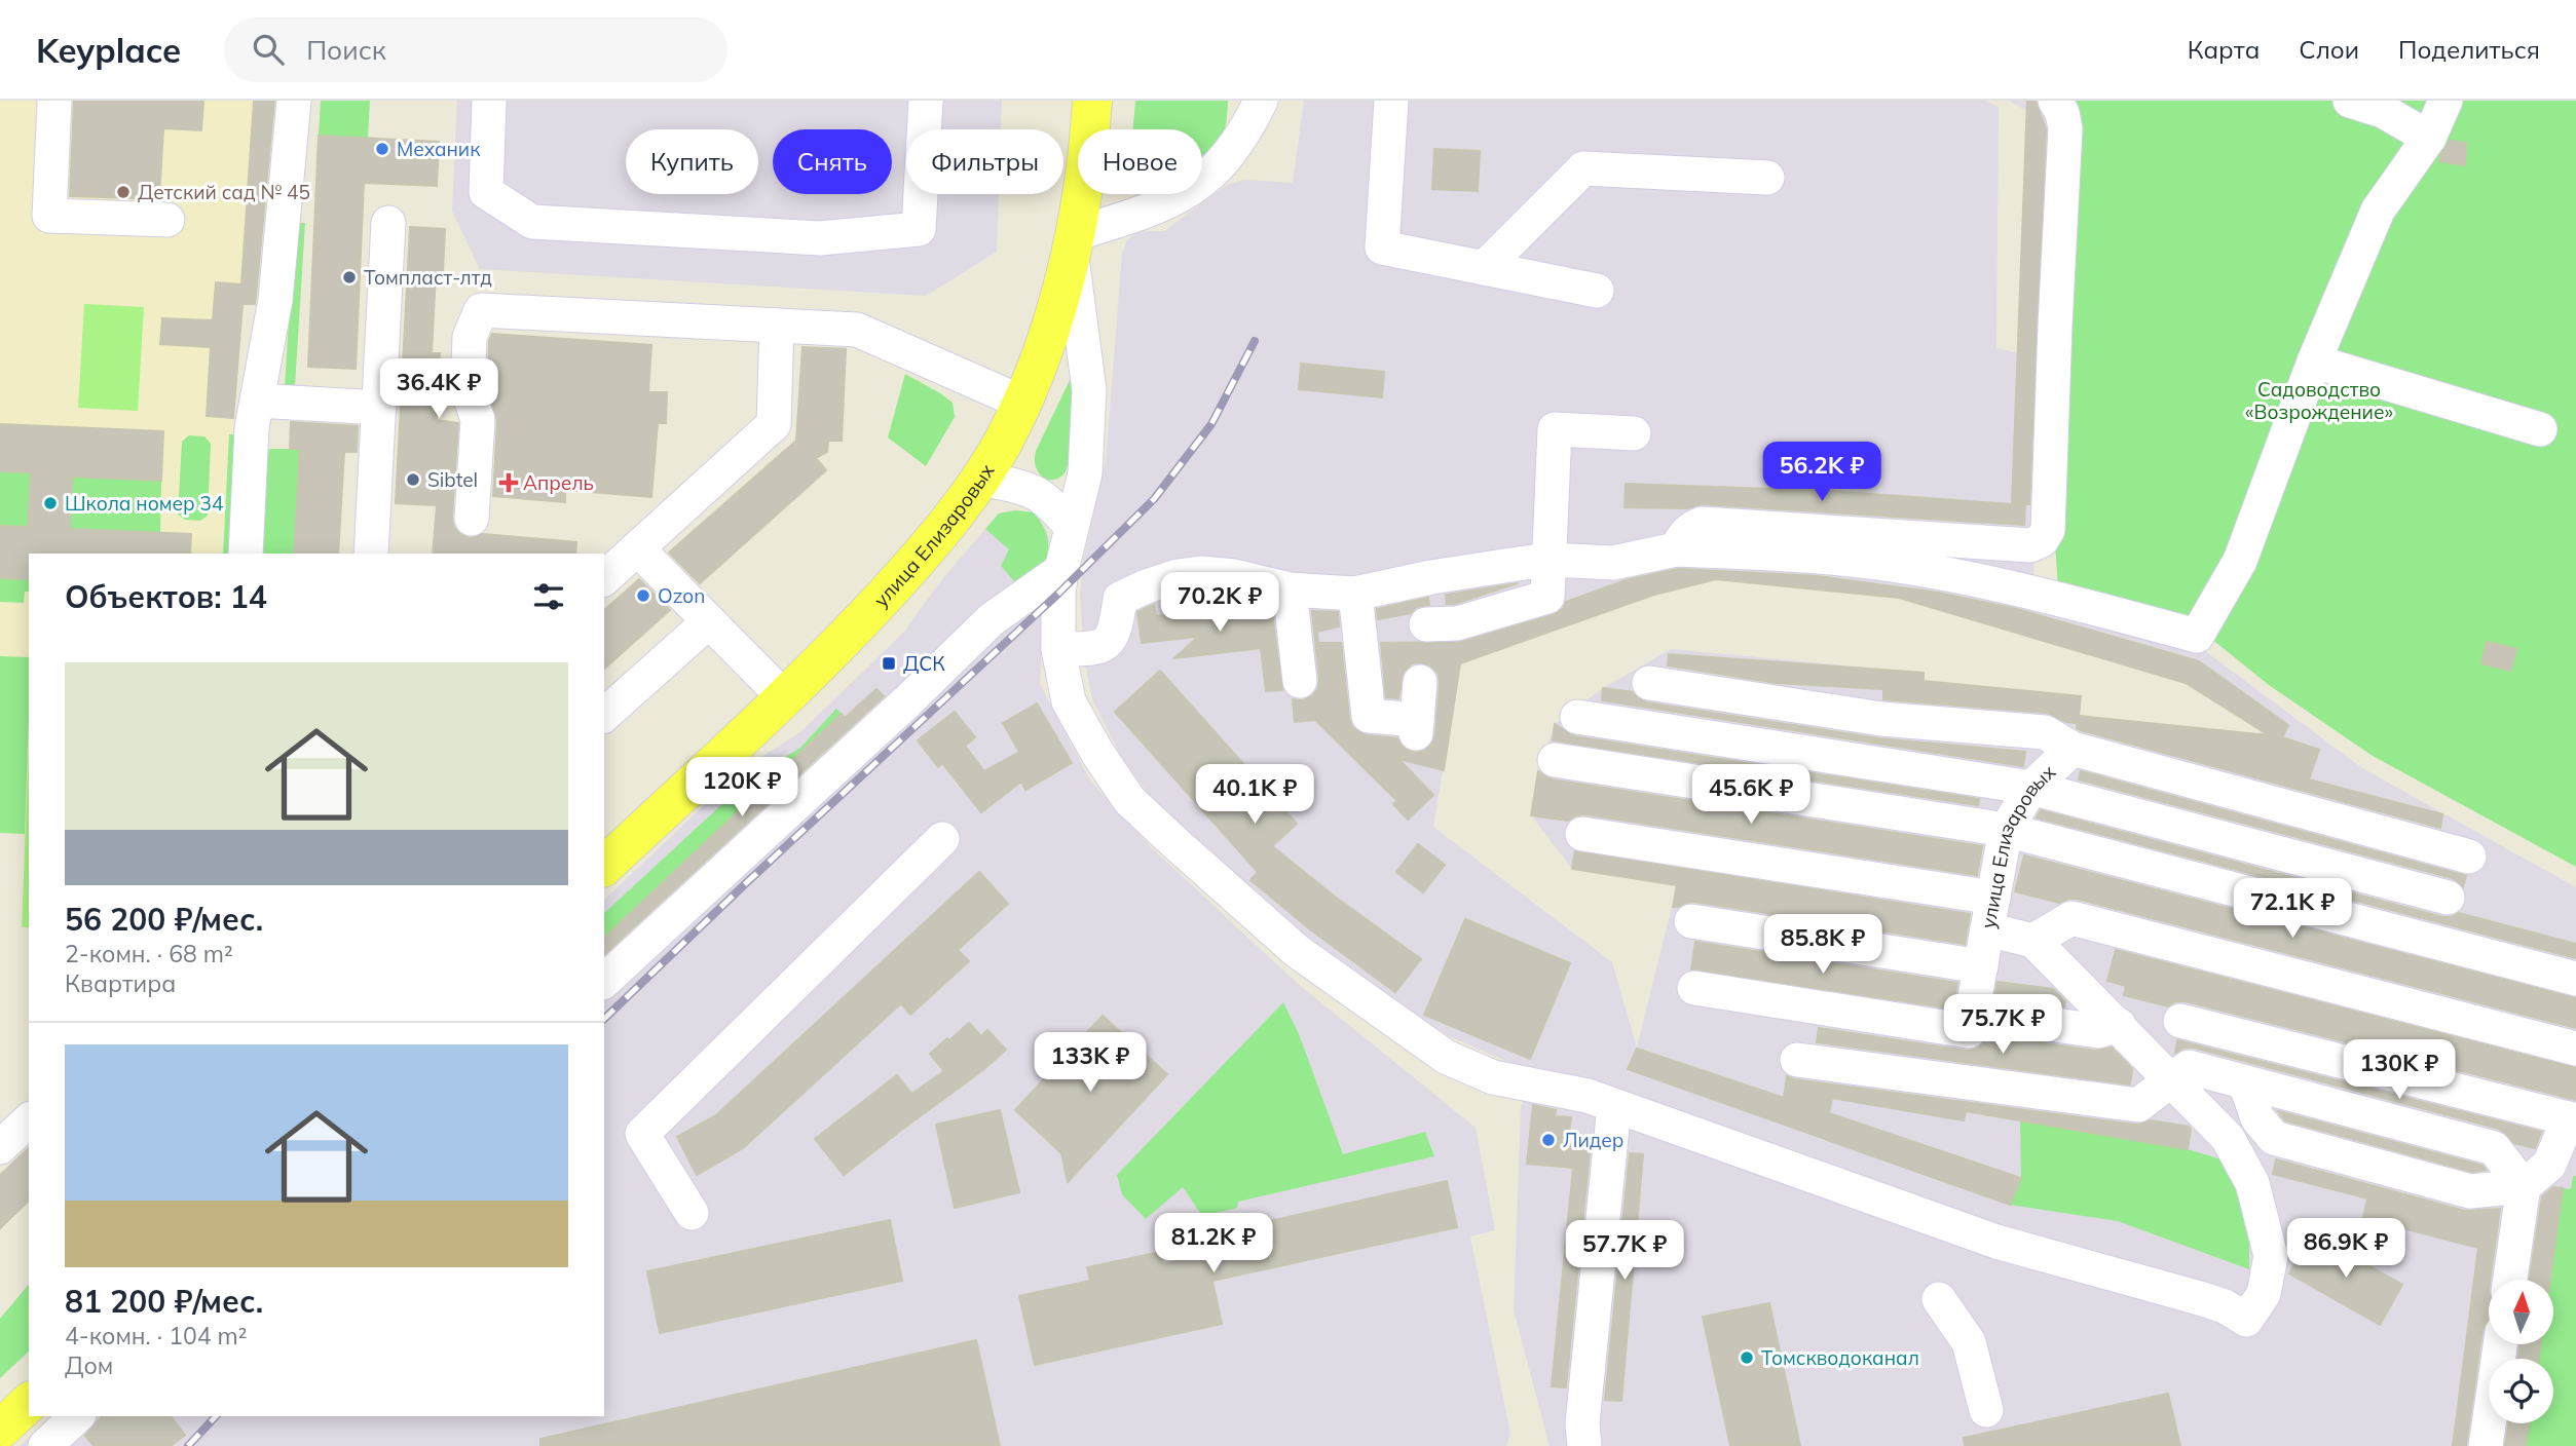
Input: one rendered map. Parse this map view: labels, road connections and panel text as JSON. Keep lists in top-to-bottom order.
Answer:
{
  "streets": {
    "main road": ["улица Елизаровых"]
  },
  "parks": ["Садоводство «Возрождение»"],
  "places": {
    "other": [
      "Механик",
      "Детский сад № 45",
      "Томпласт-лтд",
      "Sibtel",
      "Школа номер 34",
      "Ozon",
      "Лидер",
      "Томскводоканал"
    ],
    "health": ["Апрель"],
    "transit": ["ДСК"]
  },
  "north": "top",
  "page": {
    "header": "Keyplace",
    "search": "Поиск",
    "nav": ["Карта", "Слои", "Поделиться"],
    "chip": [
      "Купить",
      "Снять",
      "Фильтры",
      "Новое"
    ],
    "price": [
      "36.4K ₽",
      "56.2K ₽",
      "70.2K ₽",
      "120K ₽",
      "40.1K ₽",
      "45.6K ₽",
      "72.1K ₽",
      "85.8K ₽",
      "75.7K ₽",
      "133K ₽",
      "130K ₽",
      "81.2K ₽",
      "86.9K ₽",
      "57.7K ₽"
    ],
    "heading": "Объектов: 14",
    "list": [
      {
        "name": "56 200 ₽/мес.",
        "note": "2-комн. · 68 m² · Квартира"
      },
      {
        "name": "81 200 ₽/мес.",
        "note": "4-комн. · 104 m² · Дом"
      }
    ]
  }
}
